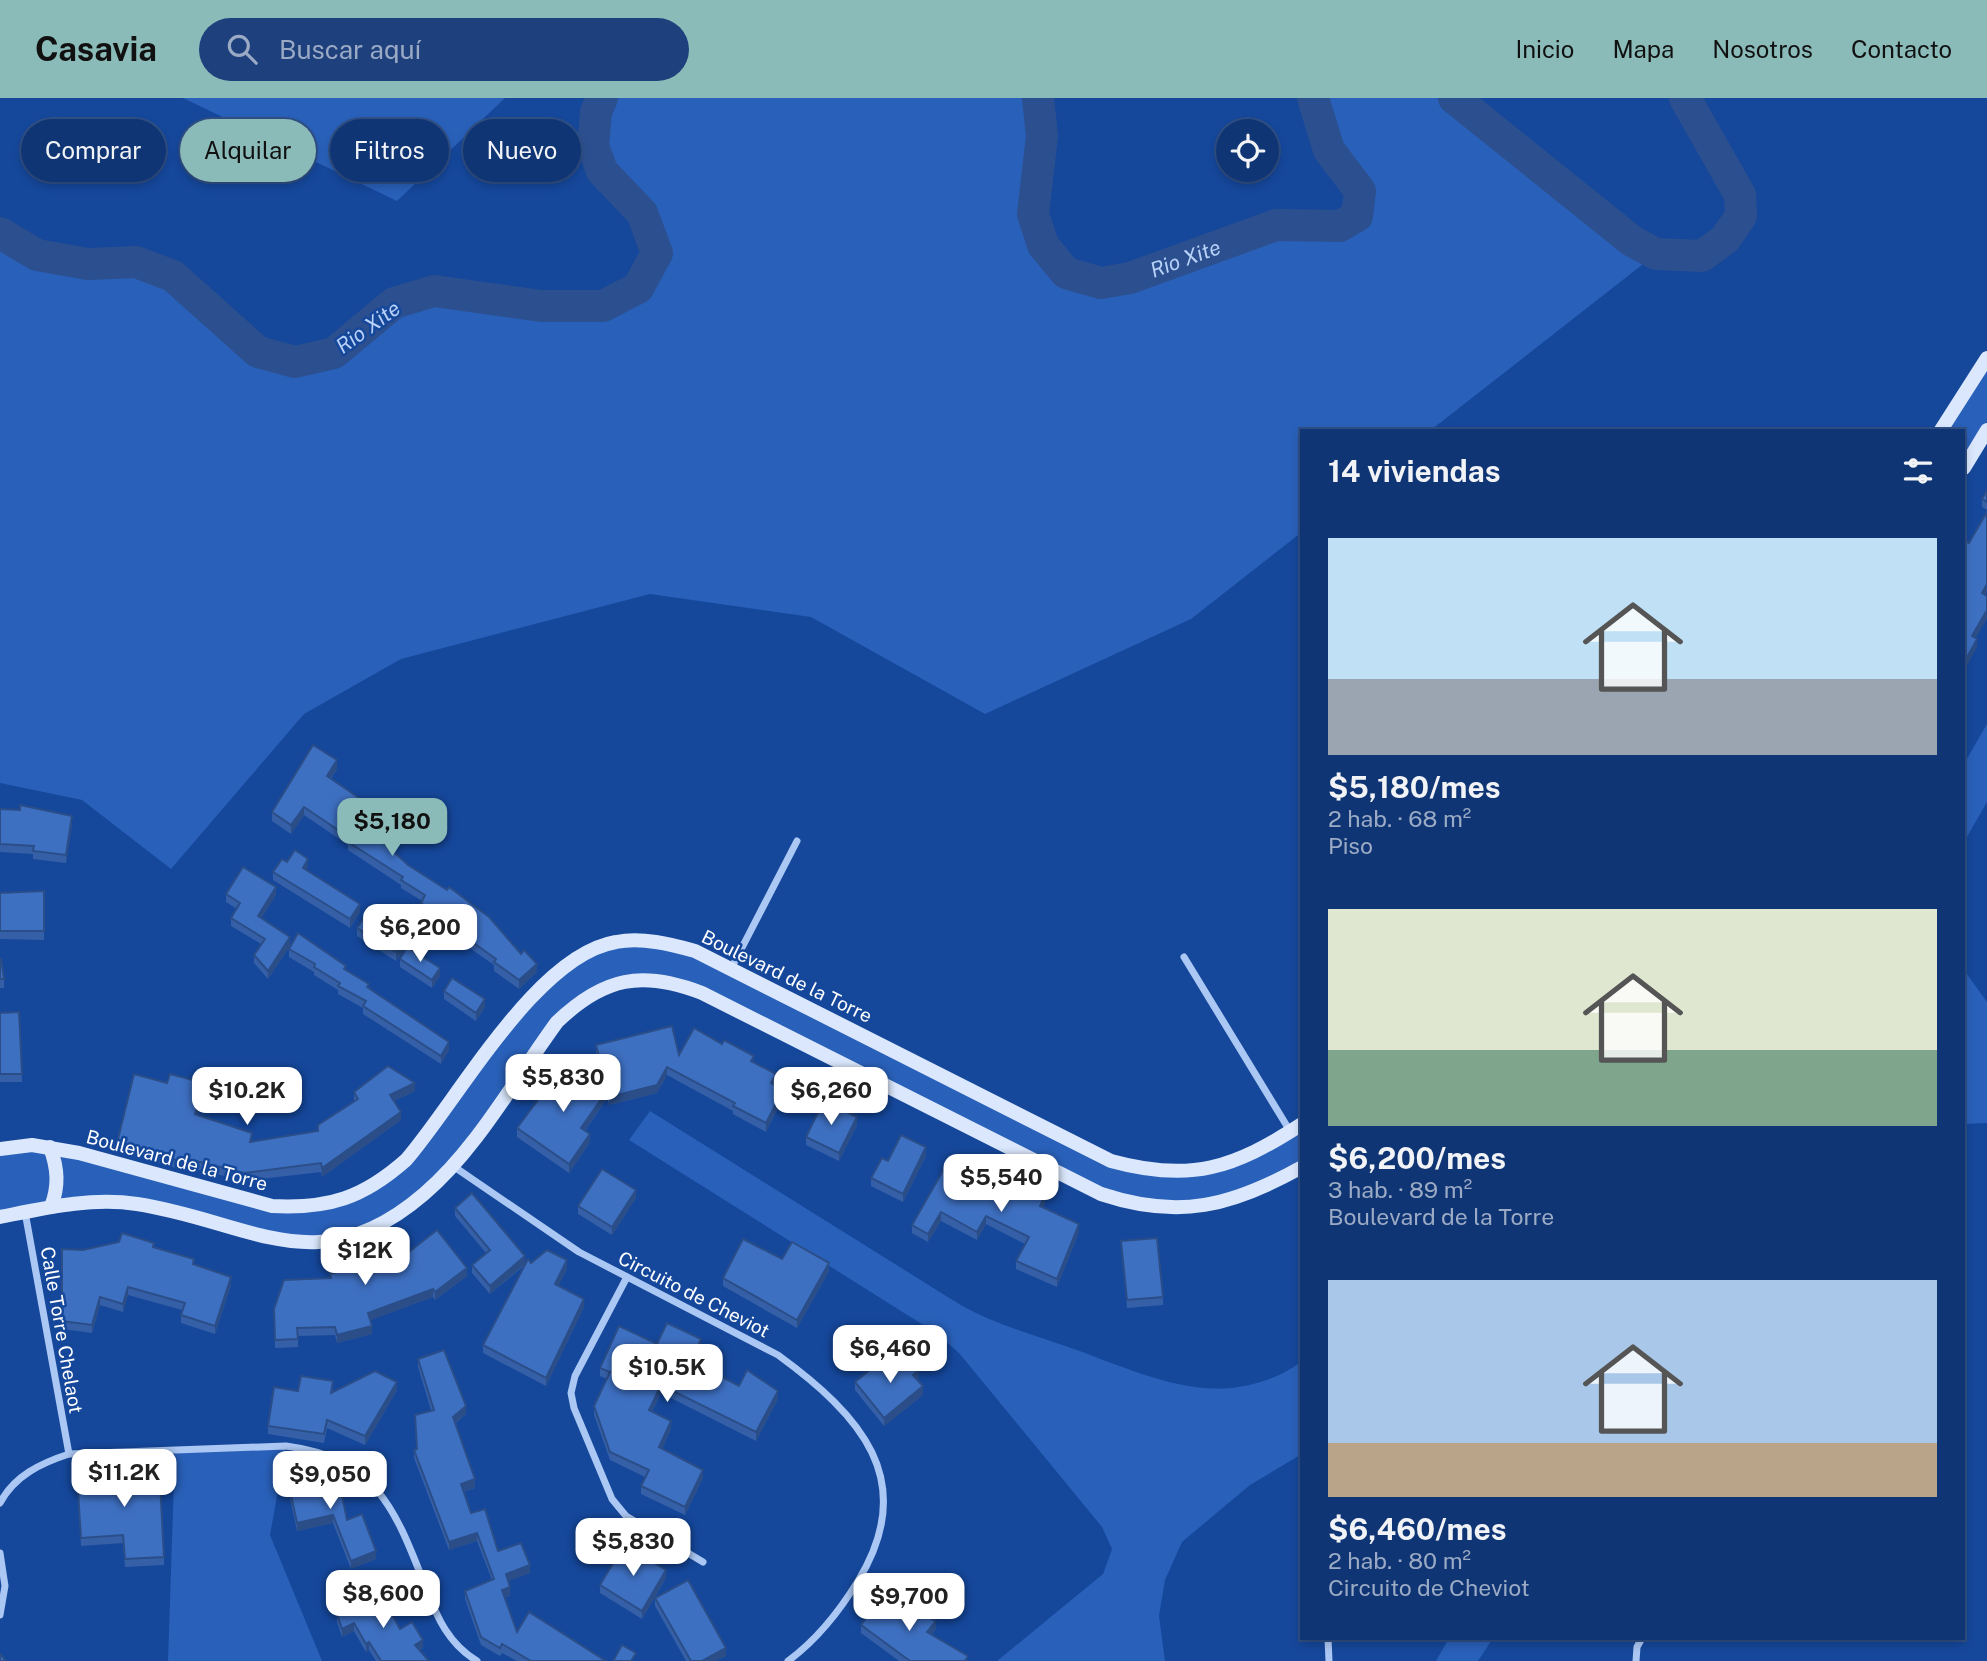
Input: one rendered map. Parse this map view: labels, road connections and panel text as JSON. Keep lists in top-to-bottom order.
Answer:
{
  "streets": {
    "street": ["Boulevard de la Torre", "Circuito de Cheviot", "Calle Torre Chelaot"]
  },
  "water": ["Rio Xite"],
  "page": {
    "header": "Casavia",
    "search": "Buscar aquí",
    "nav": [
      "Inicio",
      "Mapa",
      "Nosotros",
      "Contacto"
    ],
    "chip": [
      "Comprar",
      "Alquilar",
      "Filtros",
      "Nuevo"
    ],
    "heading": "14 viviendas",
    "list": [
      {
        "name": "$5,180/mes",
        "note": "2 hab. · 68 m² · Piso"
      },
      {
        "name": "$6,200/mes",
        "note": "3 hab. · 89 m² · Boulevard de la Torre"
      },
      {
        "name": "$6,460/mes",
        "note": "2 hab. · 80 m² · Circuito de Cheviot"
      }
    ],
    "price": [
      "$5,180",
      "$6,200",
      "$5,830",
      "$10.2K",
      "$6,260",
      "$5,540",
      "$12K",
      "$6,460",
      "$10.5K",
      "$11.2K",
      "$9,050",
      "$5,830",
      "$8,600",
      "$9,700"
    ]
  }
}
